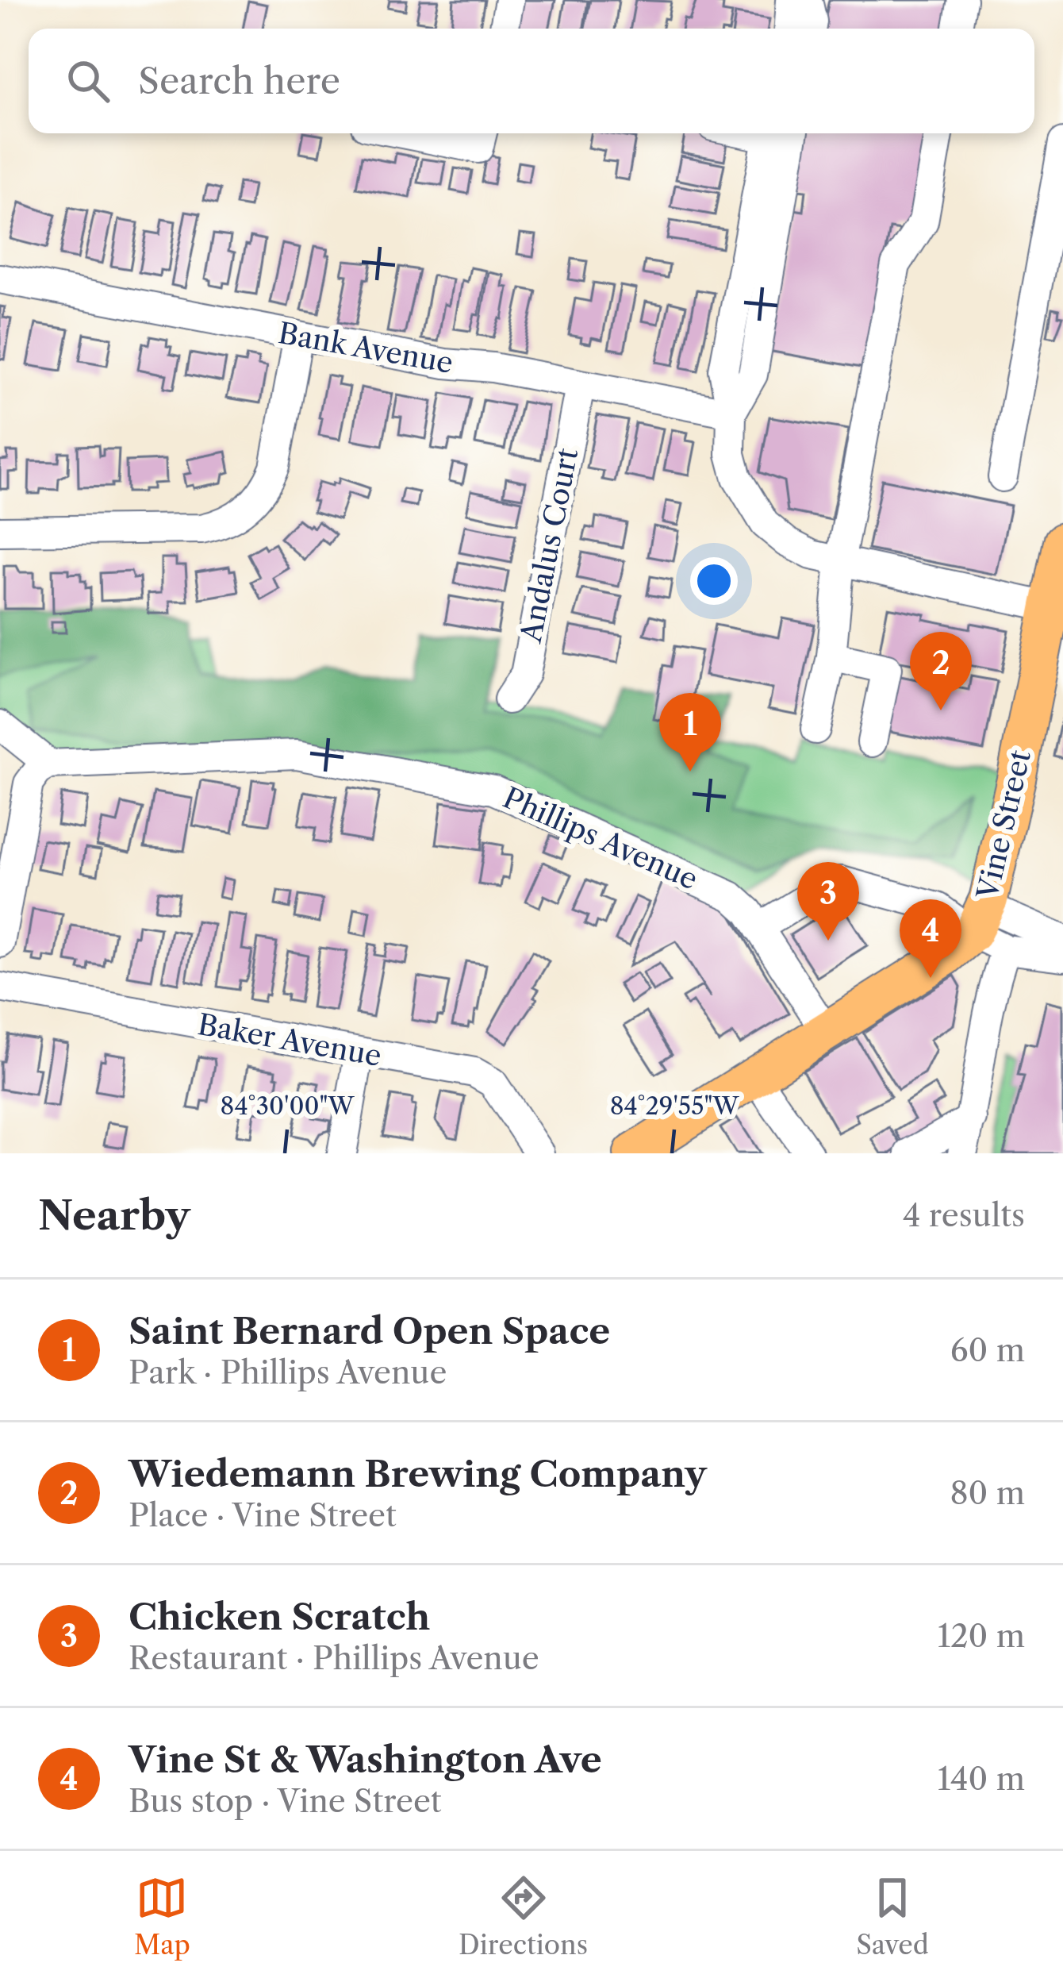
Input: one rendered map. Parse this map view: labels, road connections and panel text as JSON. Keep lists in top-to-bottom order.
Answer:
{
  "streets": {
    "main road": ["Vine Street"],
    "street": [
      "Bank Avenue",
      "Andalus Court",
      "Phillips Avenue",
      "Baker Avenue"
    ]
  },
  "crossings": [
    ["Bank Avenue", "Andalus Court"],
    ["Vine Street", "Phillips Avenue"]
  ],
  "page": {
    "search": "Search here",
    "pins": [
      "2",
      "1",
      "3",
      "4"
    ],
    "heading": ["Nearby", "4 results"],
    "list": [
      {
        "mark": "1",
        "name": "Saint Bernard Open Space",
        "note": "Park · Phillips Avenue",
        "value": "60 m"
      },
      {
        "mark": "2",
        "name": "Wiedemann Brewing Company",
        "note": "Place · Vine Street",
        "value": "80 m"
      },
      {
        "mark": "3",
        "name": "Chicken Scratch",
        "note": "Restaurant · Phillips Avenue",
        "value": "120 m"
      },
      {
        "mark": "4",
        "name": "Vine St & Washington Ave",
        "note": "Bus stop · Vine Street",
        "value": "140 m"
      }
    ],
    "nav": ["Map", "Directions", "Saved"]
  },
  "coordinates": ["84°30'00\"W", "84°29'55\"W"]
}
